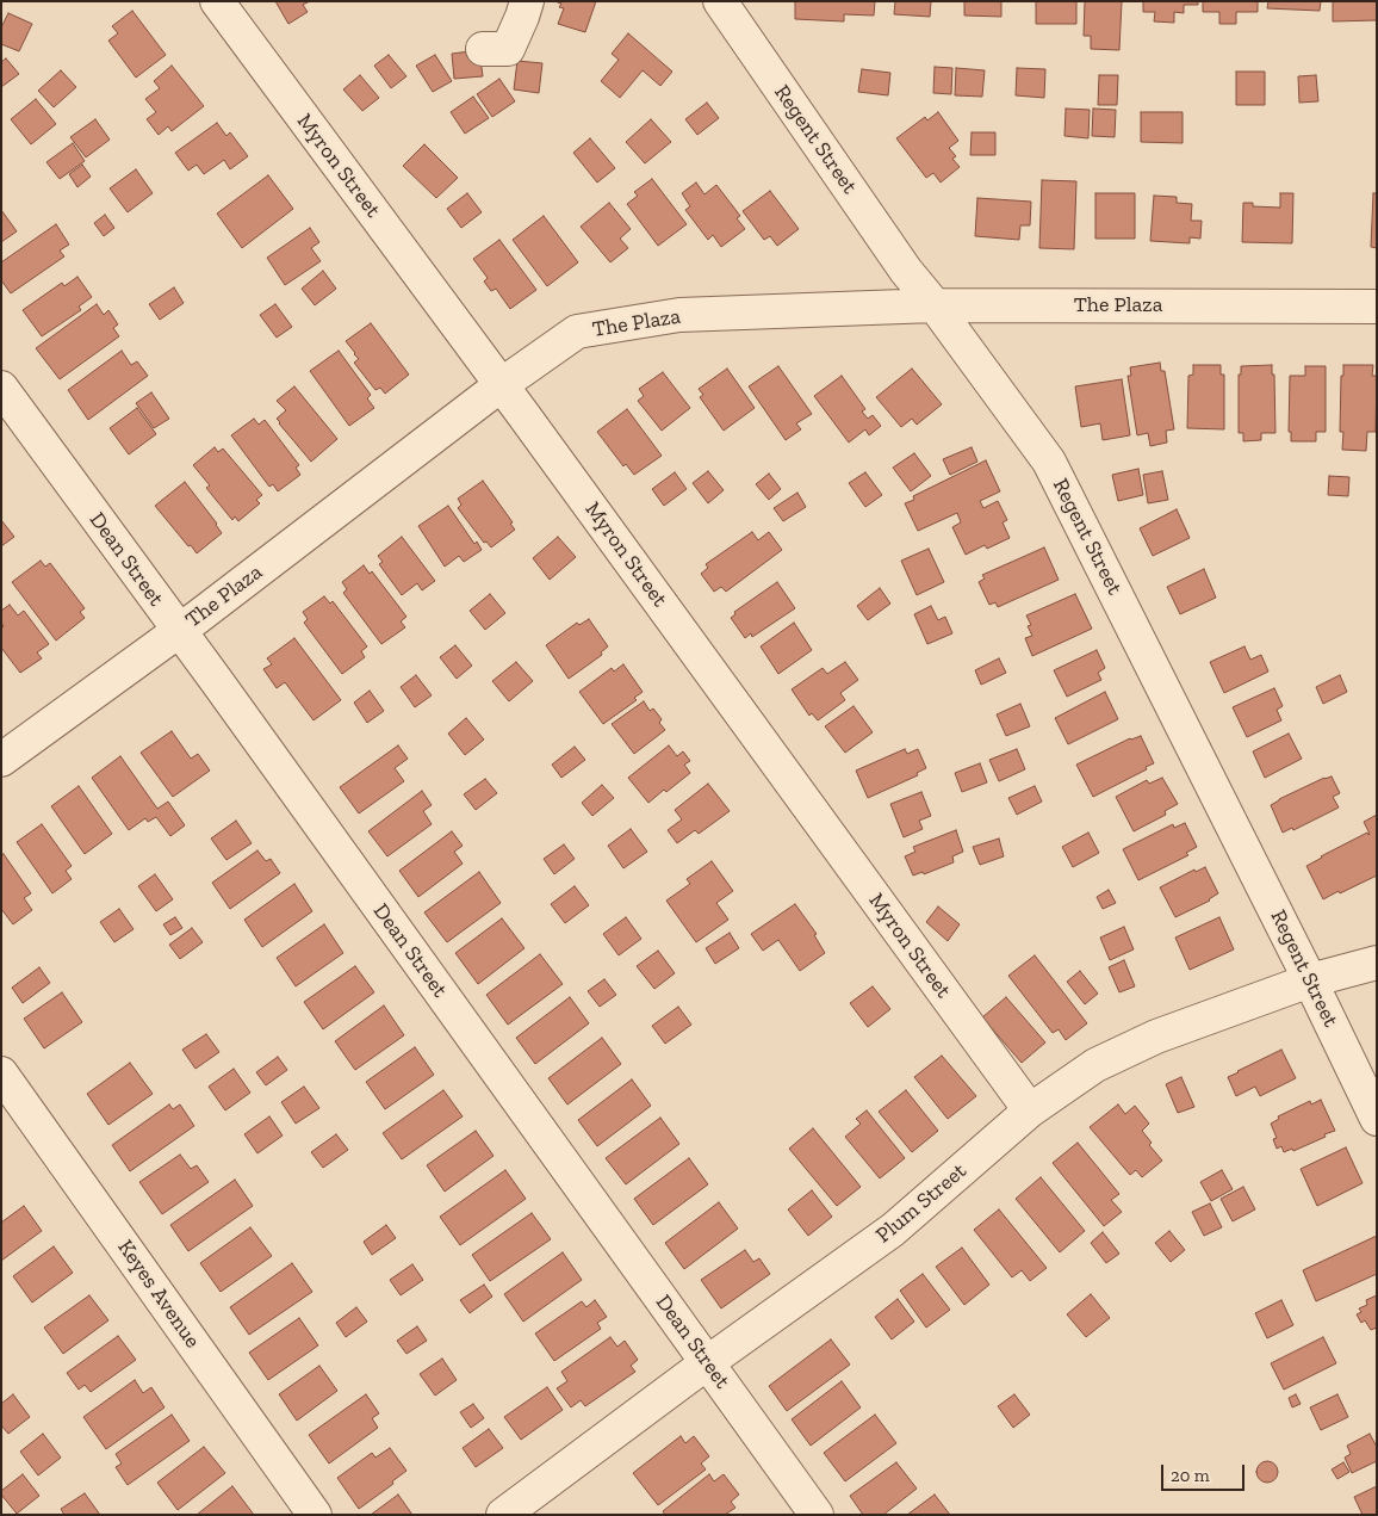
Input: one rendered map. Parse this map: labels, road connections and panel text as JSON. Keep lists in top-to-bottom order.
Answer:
{
  "streets": {
    "street": [
      "Regent Street",
      "Myron Street",
      "The Plaza",
      "Dean Street",
      "Plum Street",
      "Keyes Avenue"
    ]
  },
  "crossings": [
    ["Regent Street", "The Plaza"],
    ["Regent Street", "Plum Street"],
    ["Myron Street", "The Plaza"],
    ["Myron Street", "Plum Street"],
    ["The Plaza", "Dean Street"],
    ["Dean Street", "Plum Street"]
  ],
  "scale_bar": "20 m"
}
